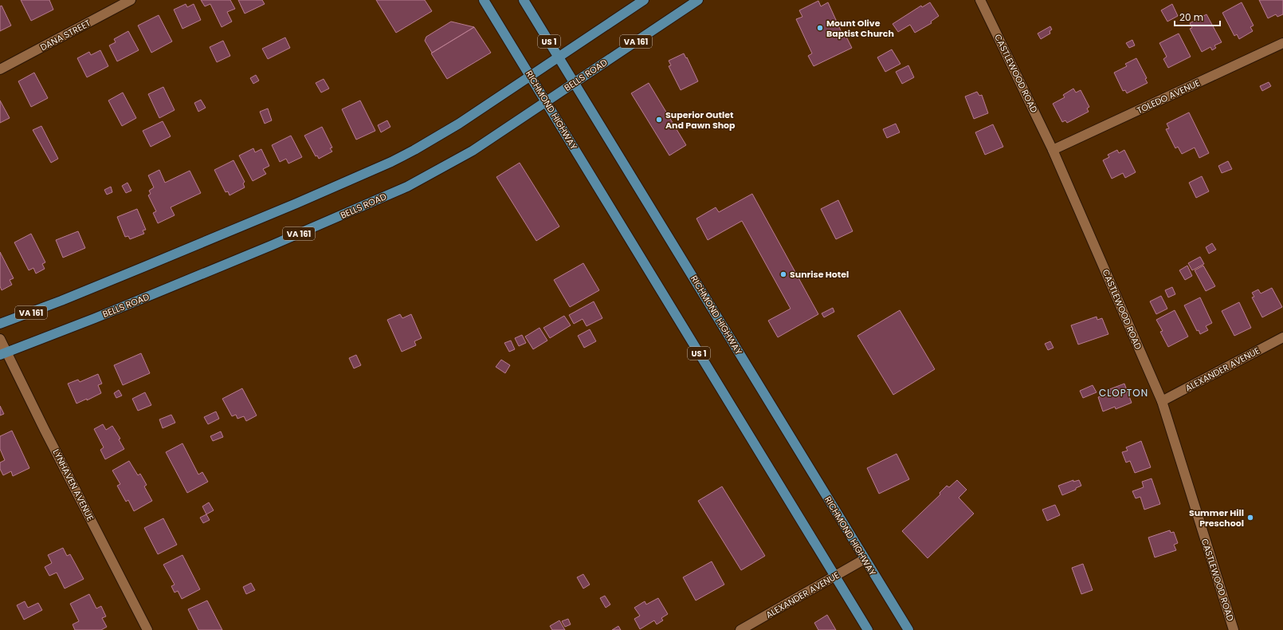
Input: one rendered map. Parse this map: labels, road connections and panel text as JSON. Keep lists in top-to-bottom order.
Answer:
{
  "streets": {
    "main road": [
      "US 1",
      "VA 161",
      "BELLS ROAD",
      "RICHMOND HIGHWAY"
    ],
    "street": [
      "DANA STREET",
      "CASTLEWOOD ROAD",
      "TOLEDO AVENUE",
      "ALEXANDER AVENUE",
      "LYNHAVEN AVENUE"
    ]
  },
  "crossings": [
    ["VA 161", "RICHMOND HIGHWAY"],
    ["CASTLEWOOD ROAD", "TOLEDO AVENUE"],
    ["CASTLEWOOD ROAD", "ALEXANDER AVENUE"],
    ["BELLS ROAD", "RICHMOND HIGHWAY"],
    ["BELLS ROAD", "LYNHAVEN AVENUE"],
    ["RICHMOND HIGHWAY", "ALEXANDER AVENUE"]
  ],
  "districts": ["CLOPTON"],
  "places": [
    "Mount Olive Baptist Church",
    "Superior Outlet And Pawn Shop",
    "Sunrise Hotel",
    "Summer Hill Preschool"
  ],
  "scale_bar": "20 m"
}
